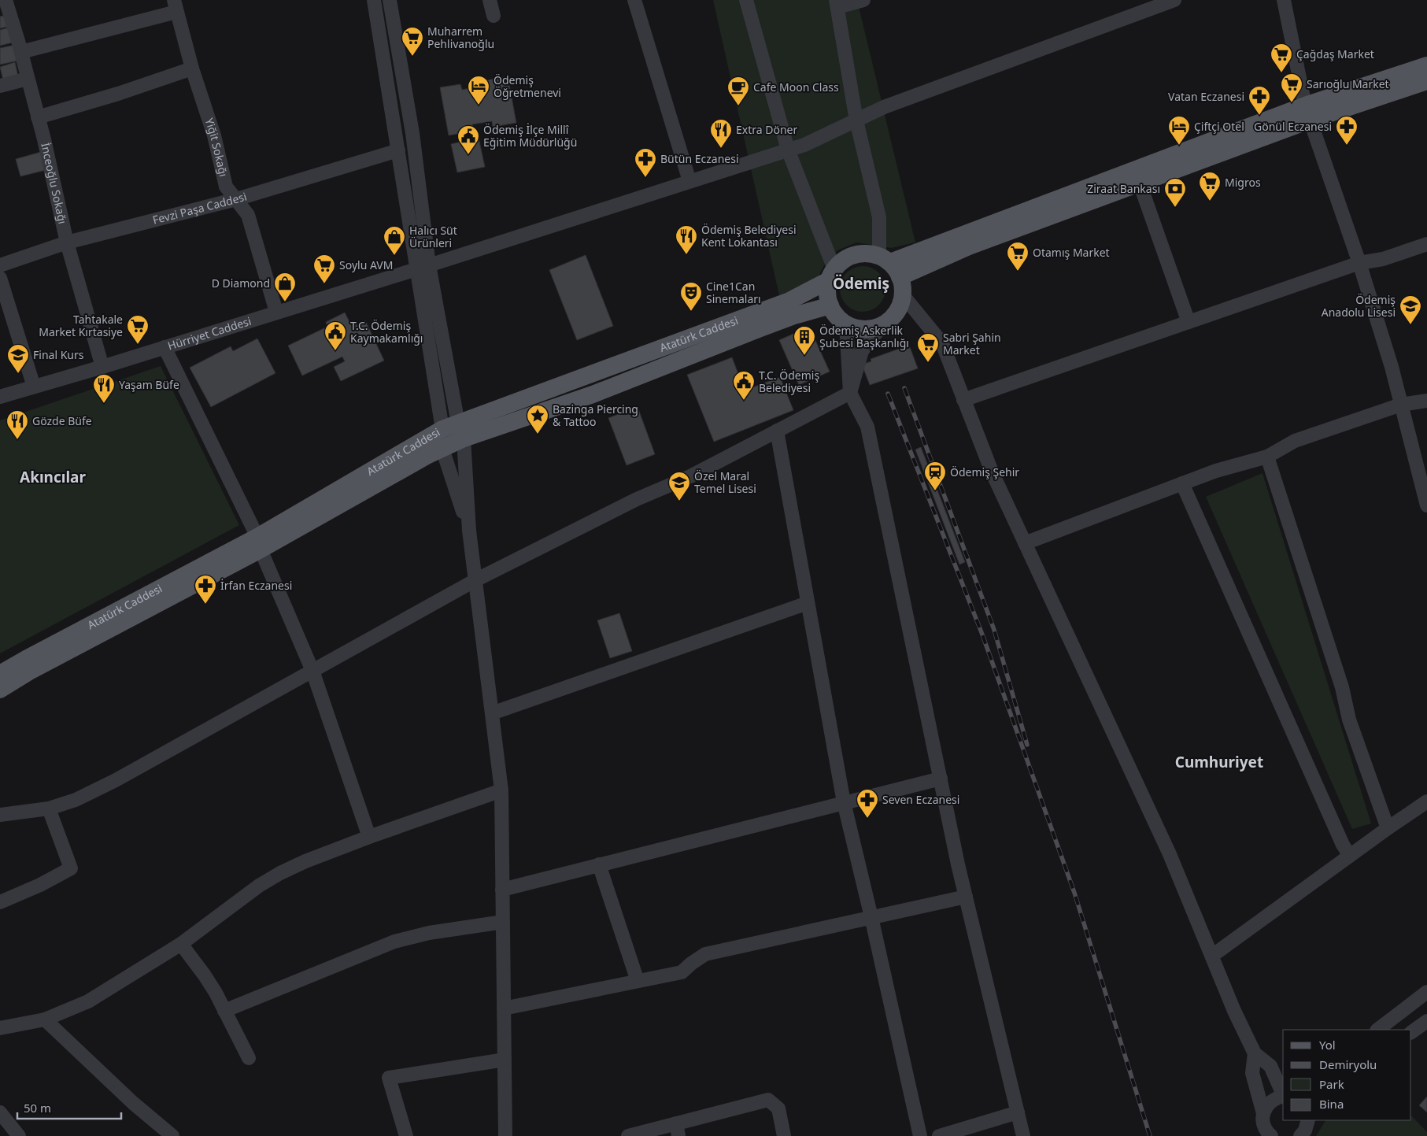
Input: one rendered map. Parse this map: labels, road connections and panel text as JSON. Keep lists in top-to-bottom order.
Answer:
{
  "streets": {
    "main road": ["Atatürk Caddesi"],
    "street": [
      "Yiğit Sokağı",
      "İnceoğlu Sokağı",
      "Fevzi Paşa Caddesi",
      "Hürriyet Caddesi"
    ]
  },
  "crossings": [
    ["Yiğit Sokağı", "Fevzi Paşa Caddesi"],
    ["Yiğit Sokağı", "Hürriyet Caddesi"],
    ["İnceoğlu Sokağı", "Fevzi Paşa Caddesi"],
    ["İnceoğlu Sokağı", "Hürriyet Caddesi"]
  ],
  "districts": ["Ödemiş", "Akıncılar", "Cumhuriyet"],
  "places": {
    "supermarket": [
      "Muharrem Pehlivanoğlu",
      "Çağdaş Market",
      "Sarıoğlu Market",
      "Migros",
      "Otamış Market",
      "Soylu AVM",
      "Tahtakale Market Kırtasiye",
      "Sabri Şahin Market"
    ],
    "hotel": ["Ödemiş Öğretmenevi", "Çiftçi Otel"],
    "cafe": ["Cafe Moon Class"],
    "pharmacy": [
      "Vatan Eczanesi",
      "Gönül Eczanesi",
      "Bütün Eczanesi",
      "İrfan Eczanesi",
      "Seven Eczanesi"
    ],
    "restaurant": [
      "Extra Döner",
      "Ödemiş Belediyesi Kent Lokantası",
      "Yaşam Büfe",
      "Gözde Büfe"
    ],
    "public building": ["Ödemiş İlçe Millî Eğitim Müdürlüğü", "T.C. Ödemiş Kaymakamlığı", "T.C. Ödemiş Belediyesi"],
    "bank": ["Ziraat Bankası"],
    "shop": ["Halıcı Süt Ürünleri", "D Diamond"],
    "theatre": ["Cine1Can Sinemaları"],
    "school or university": ["Ödemiş Anadolu Lisesi", "Final Kurs", "Özel Maral Temel Lisesi"],
    "building": ["Ödemiş Askerlik Şubesi Başkanlığı"],
    "place": ["Bazinga Piercing & Tattoo"],
    "station": ["Ödemiş Şehir"]
  },
  "legend": [
    "Yol",
    "Demiryolu",
    "Park",
    "Bina"
  ],
  "scale_bar": "50 m"
}
